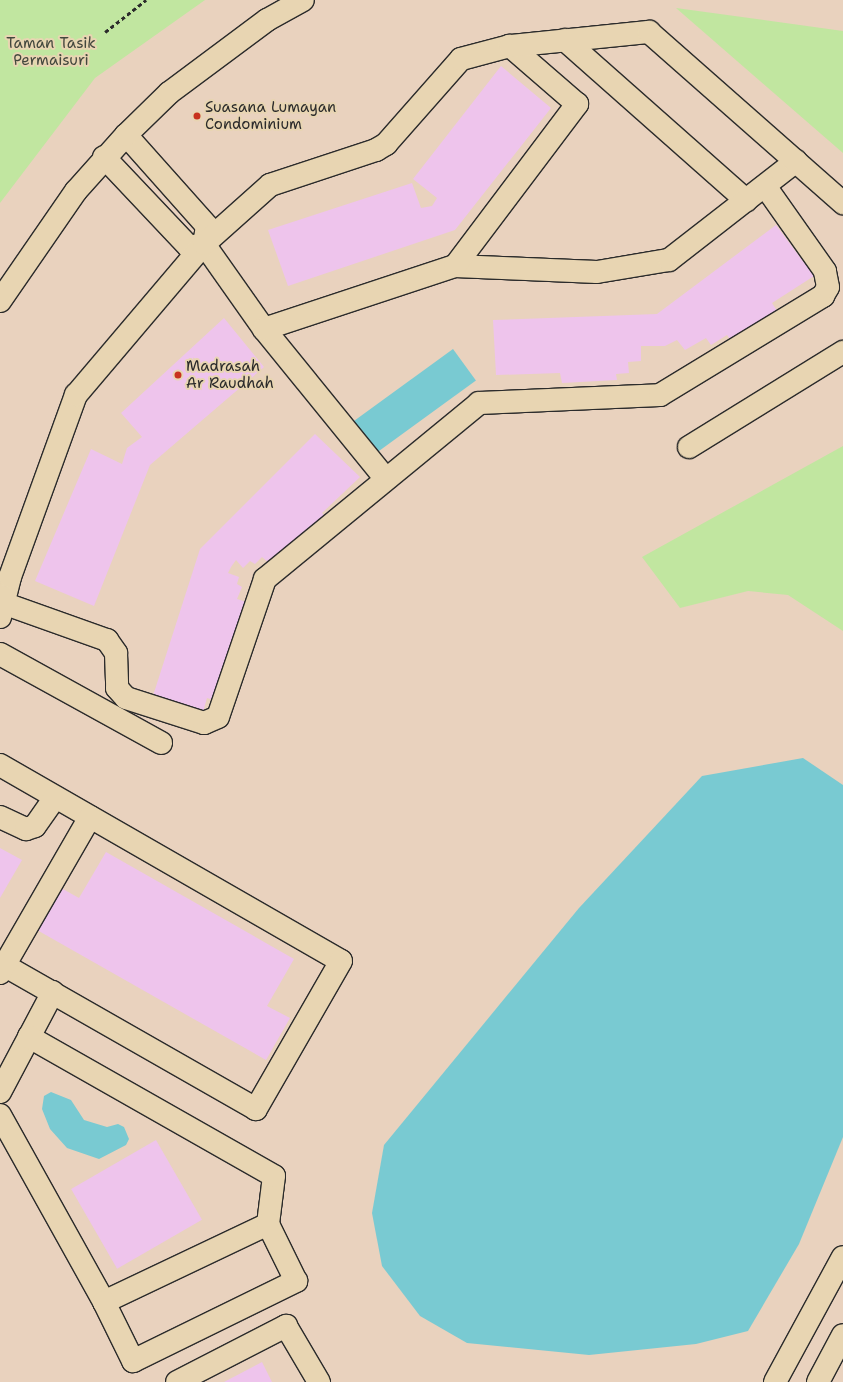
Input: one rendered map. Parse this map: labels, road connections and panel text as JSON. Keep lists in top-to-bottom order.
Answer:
{
  "parks": ["Taman Tasik Permaisuri"],
  "places": ["Suasana Lumayan Condominium", "Madrasah Ar Raudhah"]
}
